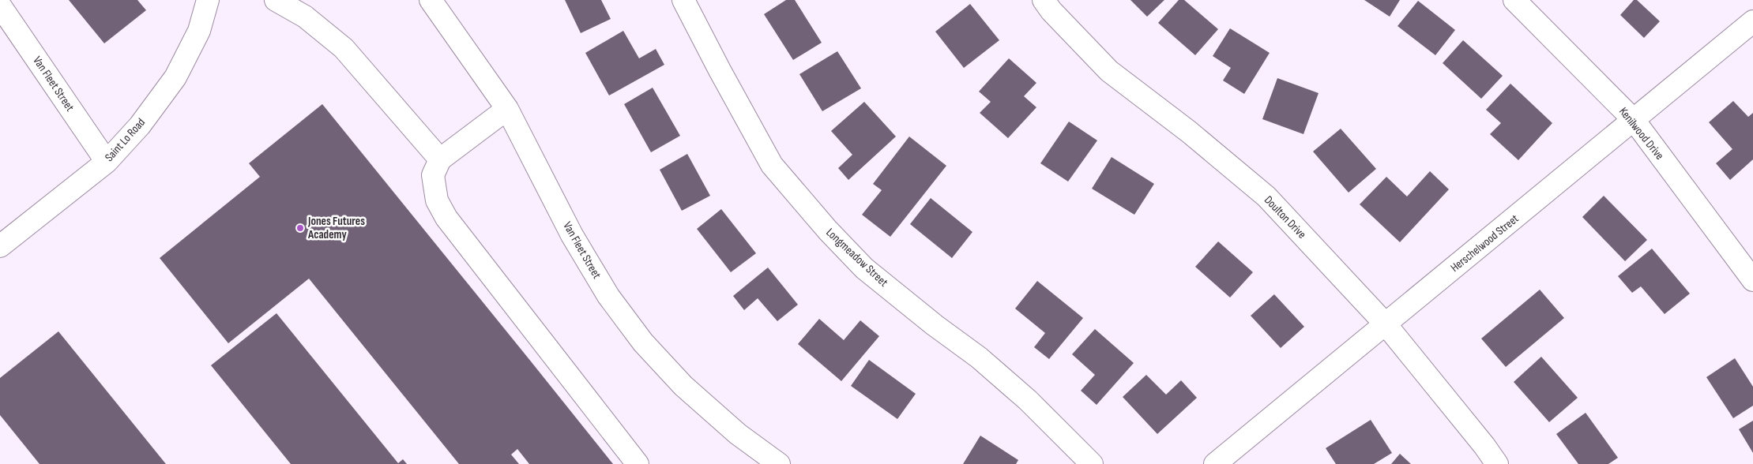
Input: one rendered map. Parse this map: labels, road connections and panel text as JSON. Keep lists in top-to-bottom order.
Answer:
{
  "streets": {
    "street": [
      "Van Fleet Street",
      "Kenilwood Drive",
      "Saint Lo Road",
      "Doulton Drive",
      "Herschelwood Street",
      "Longmeadow Street"
    ]
  },
  "crossings": [
    ["Van Fleet Street", "Saint Lo Road"],
    ["Kenilwood Drive", "Herschelwood Street"],
    ["Doulton Drive", "Herschelwood Street"]
  ],
  "places": ["Jones Futures Academy"]
}
